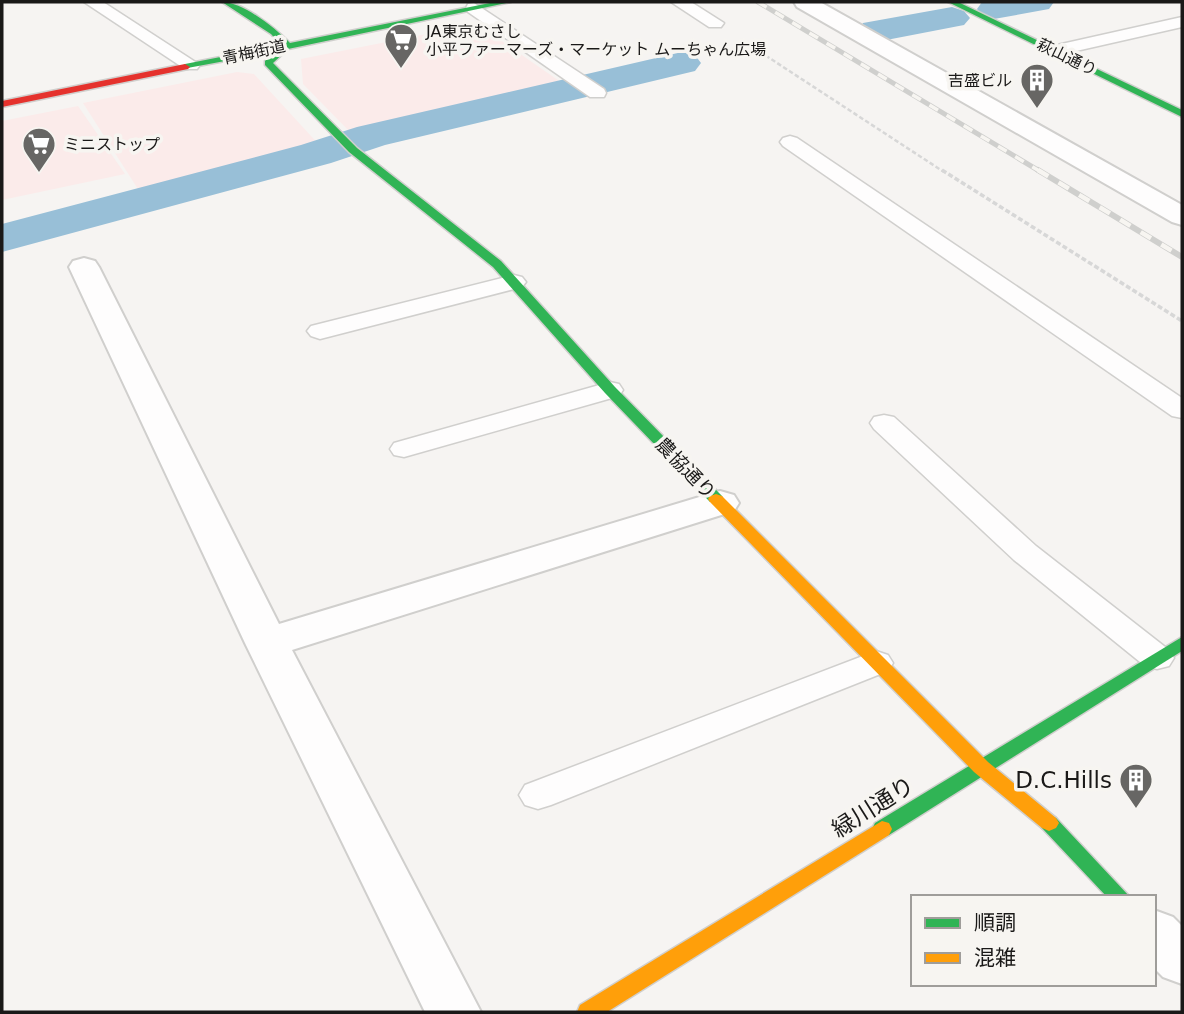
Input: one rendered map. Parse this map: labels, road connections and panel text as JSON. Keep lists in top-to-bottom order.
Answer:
{
  "streets": {
    "street": [
      "青梅街道",
      "萩山通り",
      "農協通り",
      "緑川通り"
    ]
  },
  "crossings": [
    ["青梅街道", "農協通り"],
    ["農協通り", "緑川通り"]
  ],
  "places": {
    "supermarket": ["JA東京むさし 小平ファーマーズ・マーケット ムーちゃん広場", "ミニストップ"],
    "building": ["吉盛ビル", "D.C.Hills"]
  },
  "legend": ["順調", "混雑"]
}
